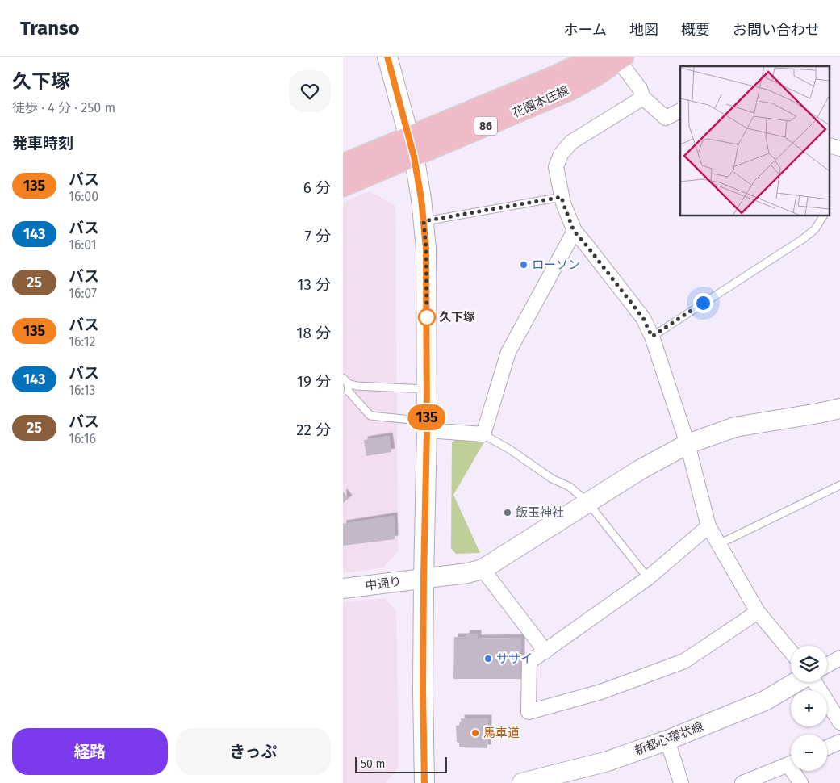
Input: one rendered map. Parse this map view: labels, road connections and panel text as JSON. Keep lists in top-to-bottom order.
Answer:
{
  "streets": {
    "main road": ["花園本庄線", "86"],
    "street": ["中通り", "新都心環状線"]
  },
  "places": [
    "ローソン",
    "久下塚",
    "飯玉神社",
    "ササイ",
    "馬車道"
  ],
  "lines": ["bus line 135"],
  "scale_bar": "50 m",
  "page": {
    "header": "Transo",
    "nav": [
      "ホーム",
      "地図",
      "概要",
      "お問い合わせ"
    ],
    "heading": [
      ["久下塚", "徒歩 · 4 分 · 250 m"],
      "発車時刻"
    ],
    "on_map": "135",
    "list": [
      {
        "mark": "135",
        "name": "バス",
        "note": "16:00",
        "value": "6 分"
      },
      {
        "mark": "143",
        "name": "バス",
        "note": "16:01",
        "value": "7 分"
      },
      {
        "mark": "25",
        "name": "バス",
        "note": "16:07",
        "value": "13 分"
      },
      {
        "mark": "135",
        "name": "バス",
        "note": "16:12",
        "value": "18 分"
      },
      {
        "mark": "143",
        "name": "バス",
        "note": "16:13",
        "value": "19 分"
      },
      {
        "mark": "25",
        "name": "バス",
        "note": "16:16",
        "value": "22 分"
      }
    ],
    "map_buttons": ["+", "−"],
    "buttons": ["経路", "きっぷ"],
    "scale": "50 m"
  }
}
